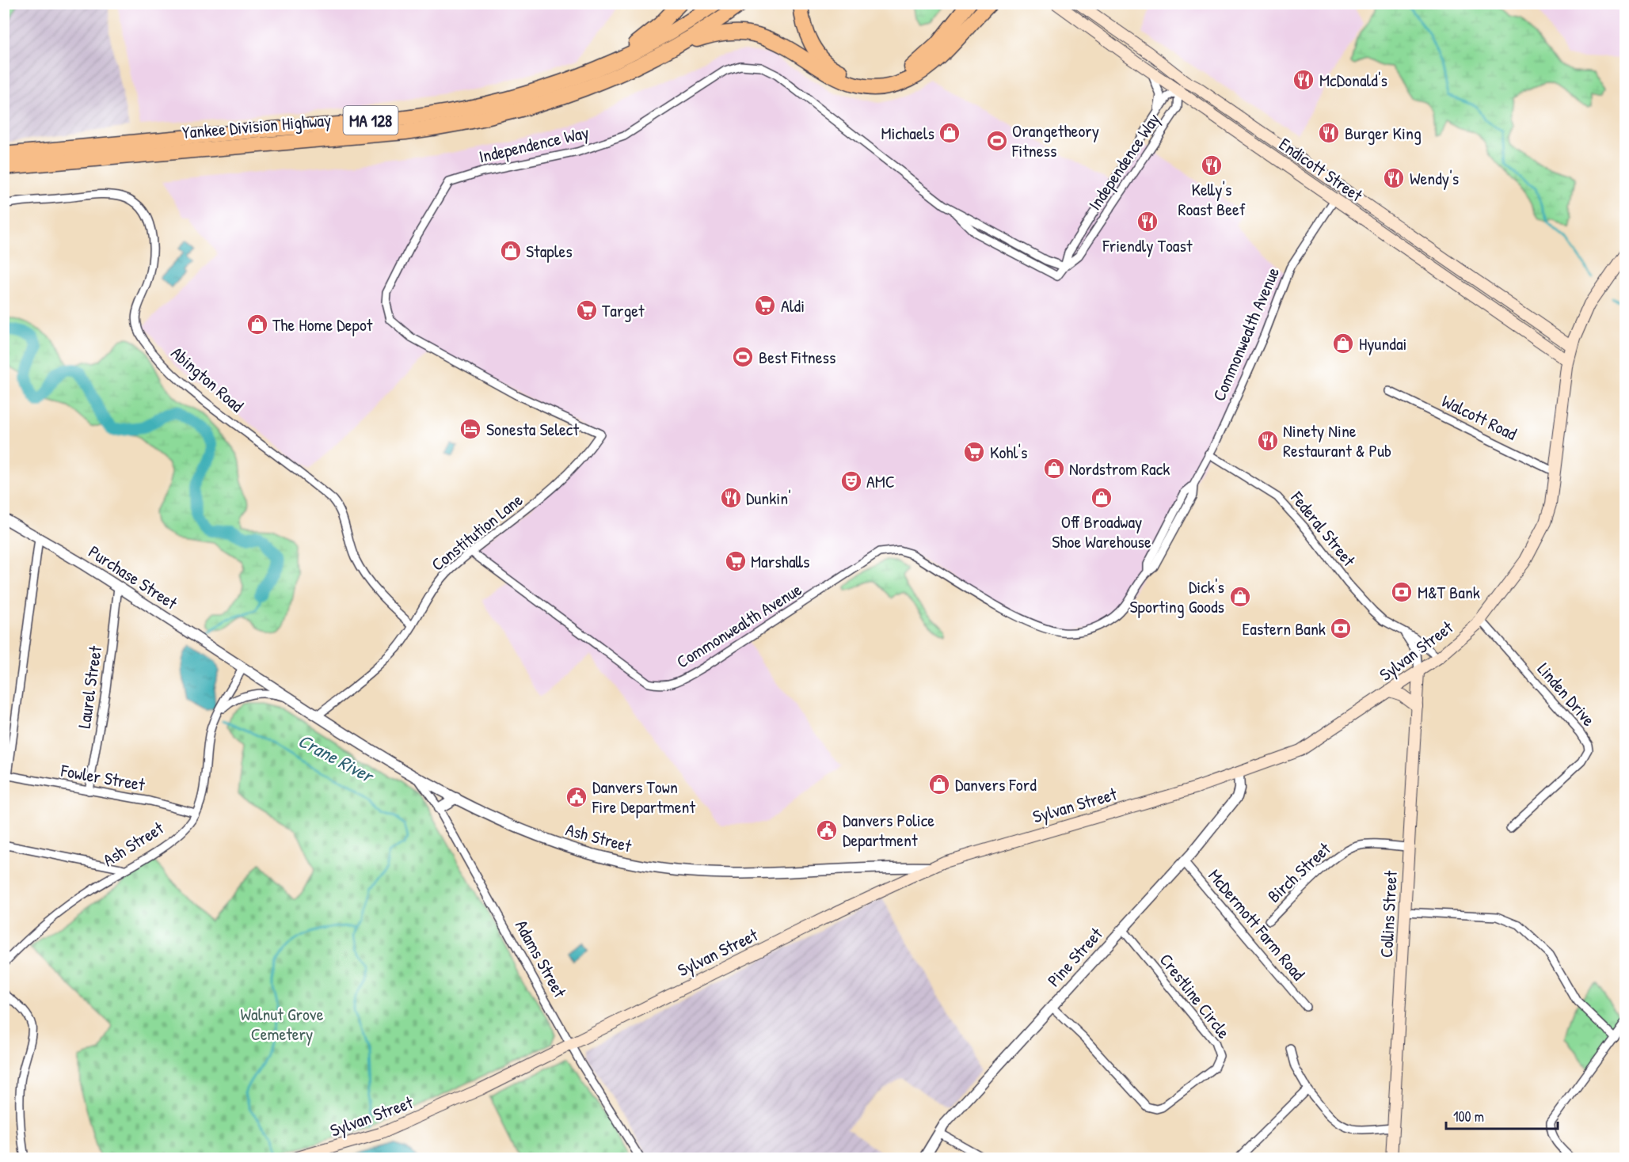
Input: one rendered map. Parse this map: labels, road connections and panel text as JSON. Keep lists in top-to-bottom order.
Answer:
{
  "streets": {
    "highway": ["MA 128", "Yankee Division Highway"],
    "main road": ["Endicott Street", "Sylvan Street", "Collins Street"],
    "street": [
      "Independence Way",
      "Commonwealth Avenue",
      "Abington Road",
      "Walcott Road",
      "Federal Street",
      "Constitution Lane",
      "Purchase Street",
      "Laurel Street",
      "Linden Drive",
      "Fowler Street",
      "Ash Street",
      "Birch Street",
      "McDermott Farm Road",
      "Pine Street",
      "Adams Street",
      "Crestline Circle"
    ]
  },
  "crossings": [
    ["Independence Way", "Endicott Street"],
    ["Independence Way", "Constitution Lane"],
    ["Endicott Street", "Commonwealth Avenue"],
    ["Endicott Street", "Sylvan Street"],
    ["Commonwealth Avenue", "Federal Street"],
    ["Commonwealth Avenue", "Constitution Lane"],
    ["Abington Road", "Constitution Lane"],
    ["Walcott Road", "Sylvan Street"],
    ["Federal Street", "Sylvan Street"],
    ["Federal Street", "Collins Street"],
    ["Constitution Lane", "Ash Street"],
    ["Purchase Street", "Laurel Street"],
    ["Purchase Street", "Ash Street"],
    ["Sylvan Street", "Linden Drive"],
    ["Sylvan Street", "Ash Street"],
    ["Sylvan Street", "Collins Street"],
    ["Sylvan Street", "Pine Street"],
    ["Sylvan Street", "Adams Street"],
    ["Laurel Street", "Fowler Street"],
    ["Fowler Street", "Ash Street"],
    ["Ash Street", "Adams Street"],
    ["Birch Street", "Collins Street"],
    ["McDermott Farm Road", "Pine Street"],
    ["Pine Street", "Crestline Circle"]
  ],
  "water": ["Crane River"],
  "parks": ["Walnut Grove Cemetery"],
  "places": {
    "restaurant": [
      "McDonald's",
      "Burger King",
      "Kelly's Roast Beef",
      "Wendy's",
      "Friendly Toast",
      "Ninety Nine Restaurant & Pub",
      "Dunkin'"
    ],
    "shop": [
      "Michaels",
      "Staples",
      "The Home Depot",
      "Hyundai",
      "Nordstrom Rack",
      "Off Broadway Shoe Warehouse",
      "Dick's Sporting Goods",
      "Danvers Ford"
    ],
    "sports": ["Orangetheory Fitness", "Best Fitness"],
    "supermarket": [
      "Aldi",
      "Target",
      "Kohl's",
      "Marshalls"
    ],
    "hotel": ["Sonesta Select"],
    "theatre": ["AMC"],
    "bank": ["M&T Bank", "Eastern Bank"],
    "public building": ["Danvers Town Fire Department", "Danvers Police Department"]
  },
  "scale_bar": "100 m"
}
